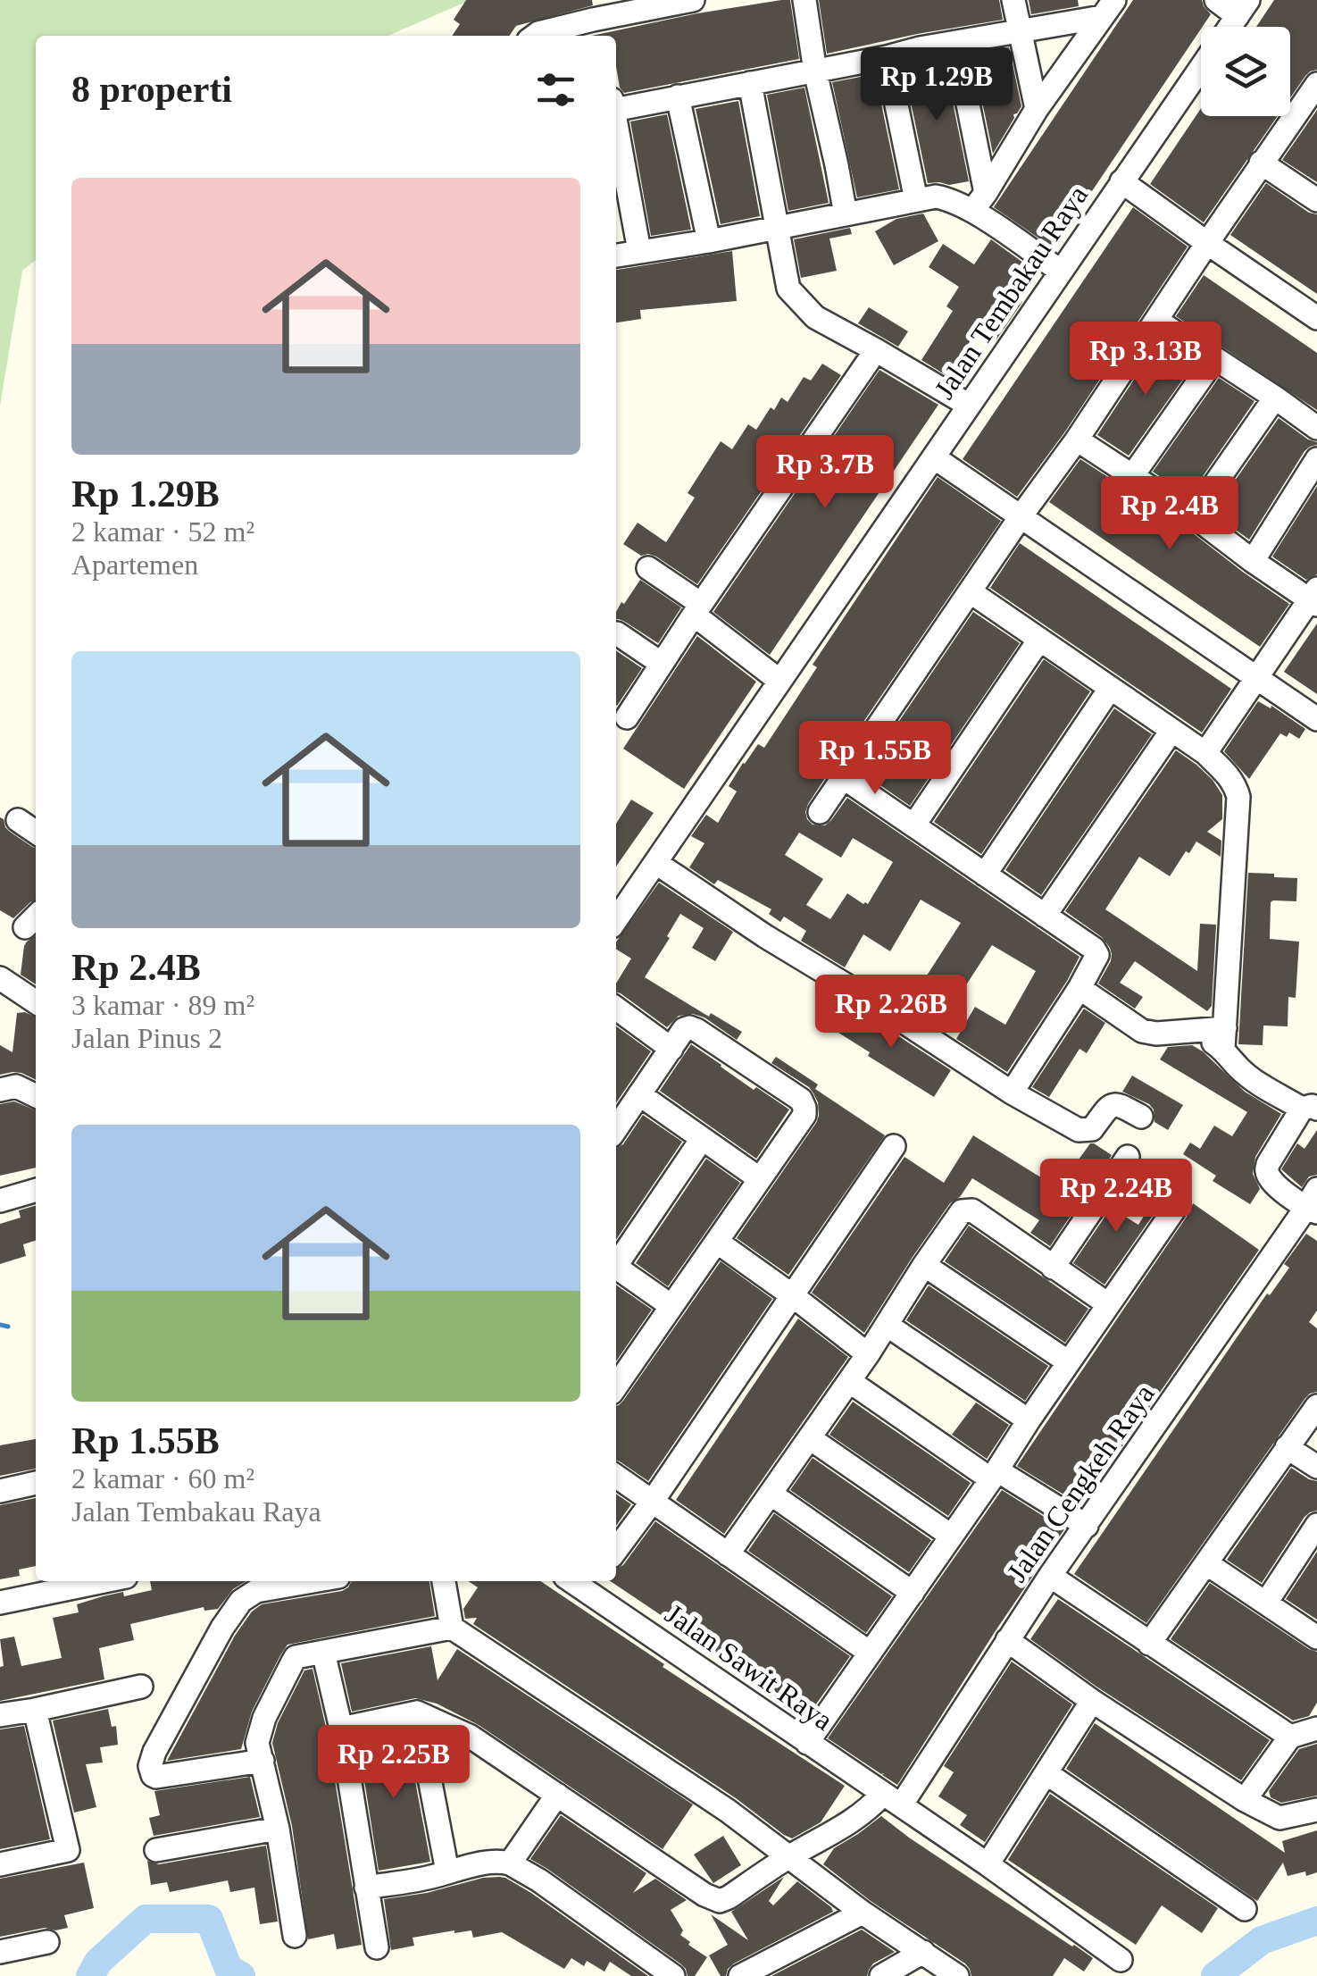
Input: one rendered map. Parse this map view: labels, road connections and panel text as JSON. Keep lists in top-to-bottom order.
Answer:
{
  "streets": {
    "street": ["Jalan Tembakau Raya", "Jalan Cengkeh Raya", "Jalan Sawit Raya"]
  },
  "crossings": [
    ["Jalan Cengkeh Raya", "Jalan Sawit Raya"]
  ],
  "page": {
    "heading": "8 properti",
    "price": [
      "Rp 1.29B",
      "Rp 3.13B",
      "Rp 3.7B",
      "Rp 2.4B",
      "Rp 1.55B",
      "Rp 2.26B",
      "Rp 2.24B",
      "Rp 2.25B"
    ],
    "list": [
      {
        "name": "Rp 1.29B",
        "note": "2 kamar · 52 m² · Apartemen"
      },
      {
        "name": "Rp 2.4B",
        "note": "3 kamar · 89 m² · Jalan Pinus 2"
      },
      {
        "name": "Rp 1.55B",
        "note": "2 kamar · 60 m² · Jalan Tembakau Raya"
      }
    ]
  }
}
